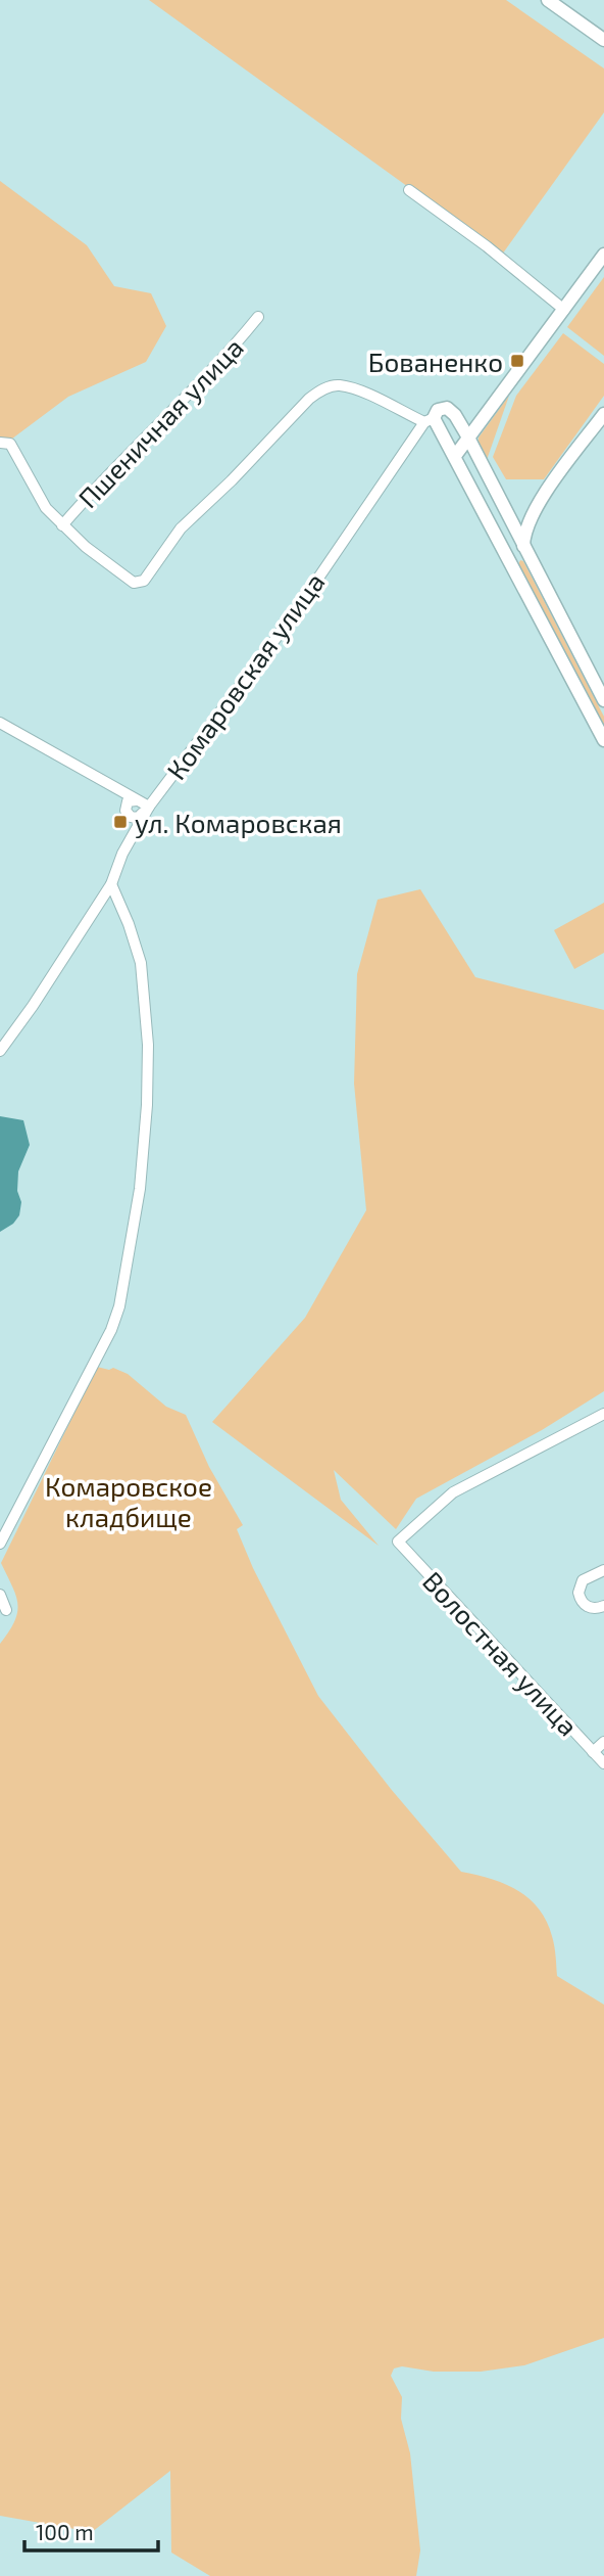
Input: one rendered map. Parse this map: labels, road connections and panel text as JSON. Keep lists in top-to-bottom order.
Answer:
{
  "streets": {
    "street": ["Пшеничная улица", "Комаровская улица", "Волостная улица"]
  },
  "crossings": [
    ["Пшеничная улица", "Комаровская улица"]
  ],
  "parks": ["Комаровское кладбище"],
  "places": {
    "transit": ["Бованенко", "ул. Комаровская"]
  },
  "scale_bar": "100 m"
}
